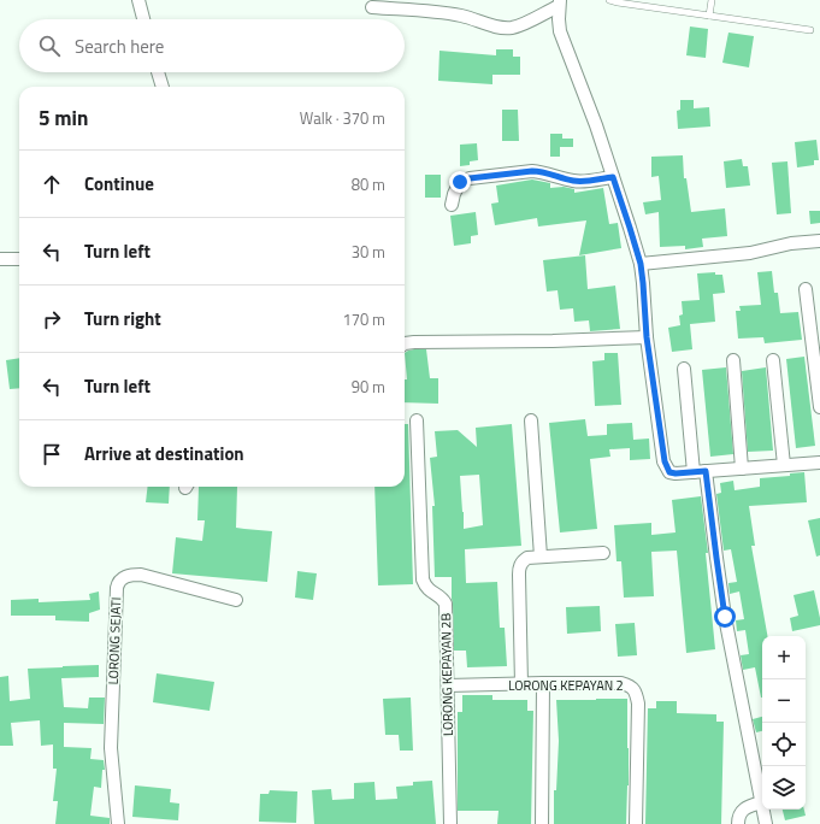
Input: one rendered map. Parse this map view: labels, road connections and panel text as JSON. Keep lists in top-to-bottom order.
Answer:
{
  "streets": {
    "street": ["LORONG SEJATI", "LORONG KEPAYAN 2B", "LORONG KEPAYAN 2"]
  },
  "crossings": [
    ["LORONG KEPAYAN 2B", "LORONG KEPAYAN 2"]
  ],
  "page": {
    "search": "Search here",
    "heading": ["5 min", "Walk · 370 m"],
    "list": [
      ["Continue", "80 m"],
      ["Turn left", "30 m"],
      ["Turn right", "170 m"],
      ["Turn left", "90 m"],
      "Arrive at destination"
    ],
    "map_buttons": ["+", "−"]
  }
}
